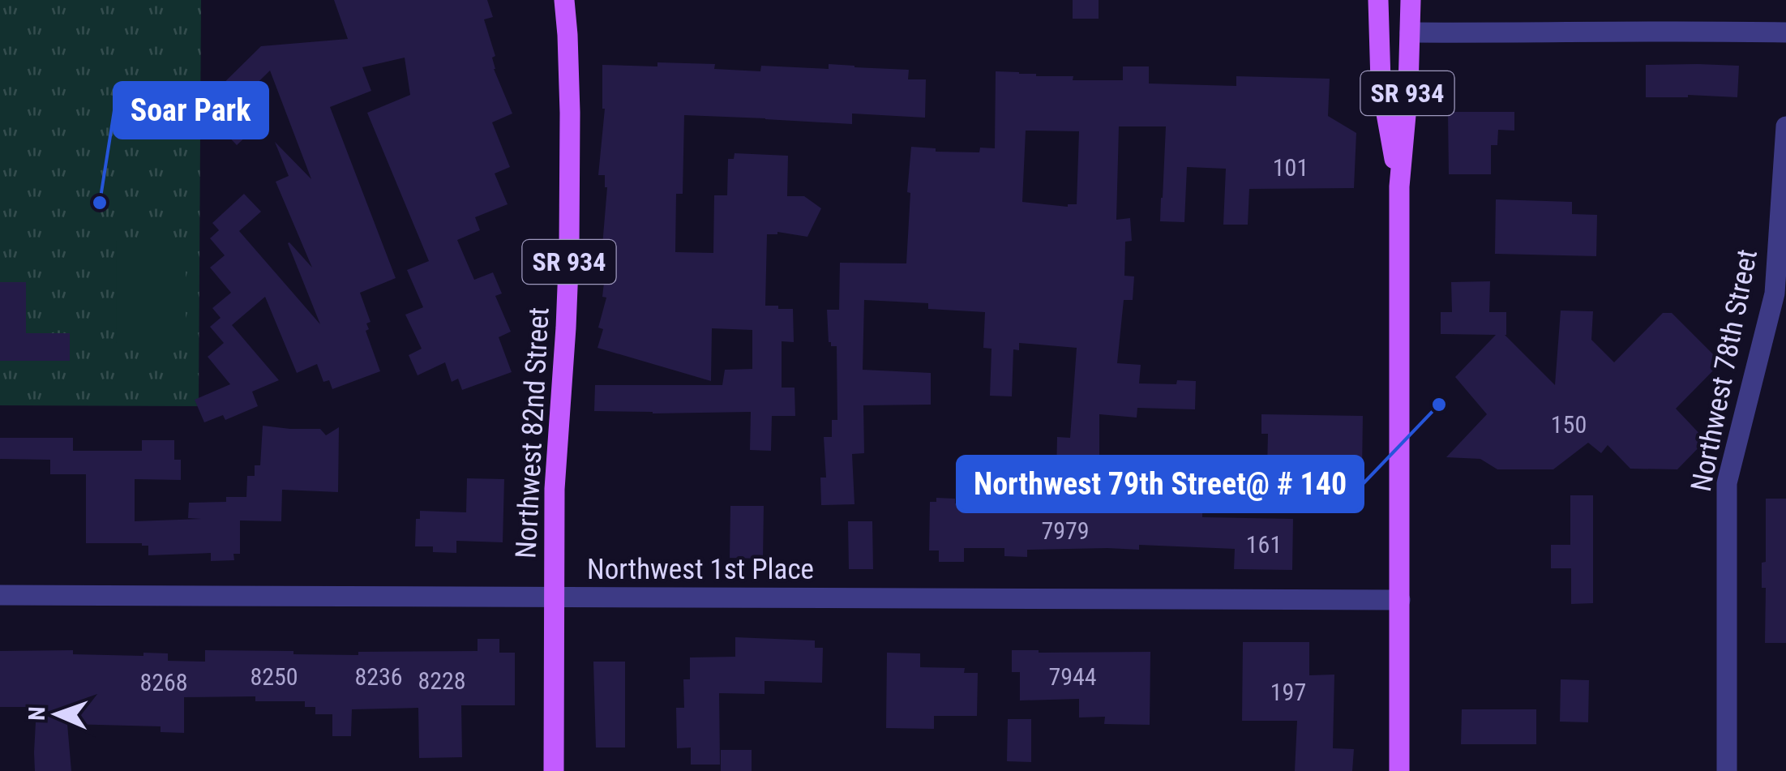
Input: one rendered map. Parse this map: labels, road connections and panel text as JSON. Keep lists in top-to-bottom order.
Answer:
{
  "streets": {
    "main road": ["SR 934", "Northwest 82nd Street"],
    "street": ["Northwest 78th Street", "Northwest 1st Place"]
  },
  "crossings": [
    ["SR 934", "Northwest 1st Place"],
    ["Northwest 82nd Street", "Northwest 1st Place"]
  ],
  "places": ["Soar Park", "Northwest 79th Street@ # 140"],
  "house_numbers": [
    "101",
    "150",
    "7979",
    "161",
    "8250",
    "8236",
    "7944",
    "8228",
    "8268",
    "197"
  ],
  "north": "left"
}
